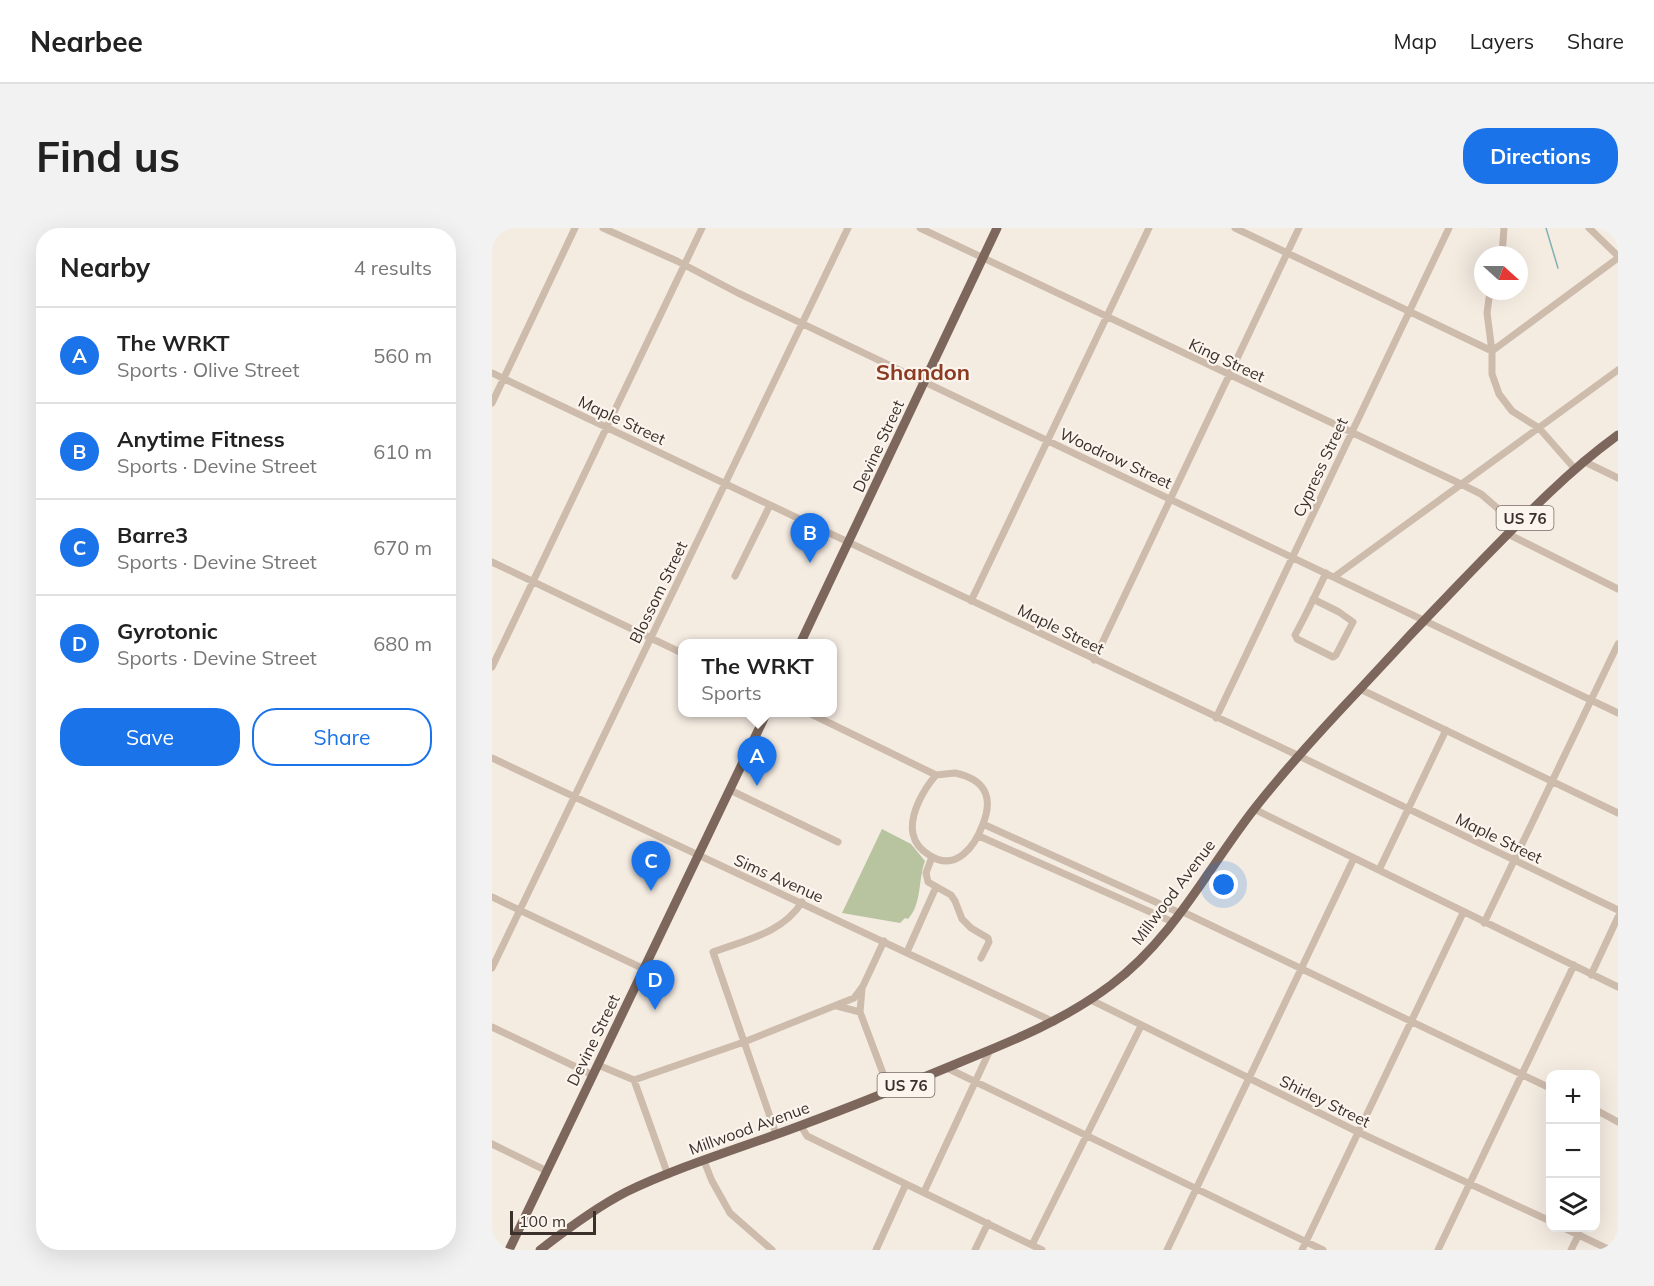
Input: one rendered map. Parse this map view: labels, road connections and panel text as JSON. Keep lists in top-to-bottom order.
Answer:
{
  "streets": {
    "main road": ["Devine Street", "US 76", "Millwood Avenue"],
    "street": [
      "King Street",
      "Maple Street",
      "Woodrow Street",
      "Cypress Street",
      "Blossom Street",
      "Sims Avenue",
      "Shirley Street"
    ]
  },
  "crossings": [
    ["King Street", "Devine Street"],
    ["King Street", "Cypress Street"],
    ["King Street", "Millwood Avenue"],
    ["Maple Street", "Devine Street"],
    ["Maple Street", "Cypress Street"],
    ["Maple Street", "Blossom Street"],
    ["Maple Street", "Millwood Avenue"],
    ["Devine Street", "Woodrow Street"],
    ["Devine Street", "Sims Avenue"],
    ["Woodrow Street", "Cypress Street"],
    ["Woodrow Street", "Blossom Street"],
    ["Woodrow Street", "Millwood Avenue"],
    ["Blossom Street", "Sims Avenue"],
    ["Sims Avenue", "Millwood Avenue"],
    ["Millwood Avenue", "Shirley Street"]
  ],
  "districts": ["Shandon"],
  "scale_bar": "100 m",
  "north": "right",
  "page": {
    "header": "Nearbee",
    "nav": ["Map", "Layers", "Share"],
    "buttons": [
      "Directions",
      ["Save", "Share"]
    ],
    "title": "Find us",
    "heading": ["Nearby", "4 results"],
    "list": [
      {
        "mark": "A",
        "name": "The WRKT",
        "note": "Sports · Olive Street",
        "value": "560 m"
      },
      {
        "mark": "B",
        "name": "Anytime Fitness",
        "note": "Sports · Devine Street",
        "value": "610 m"
      },
      {
        "mark": "C",
        "name": "Barre3",
        "note": "Sports · Devine Street",
        "value": "670 m"
      },
      {
        "mark": "D",
        "name": "Gyrotonic",
        "note": "Sports · Devine Street",
        "value": "680 m"
      }
    ],
    "pins": [
      "B",
      "A",
      "C",
      "D"
    ],
    "popup": ["The WRKT", "Sports"],
    "map_buttons": ["+", "−"],
    "scale": "100 m"
  }
}
